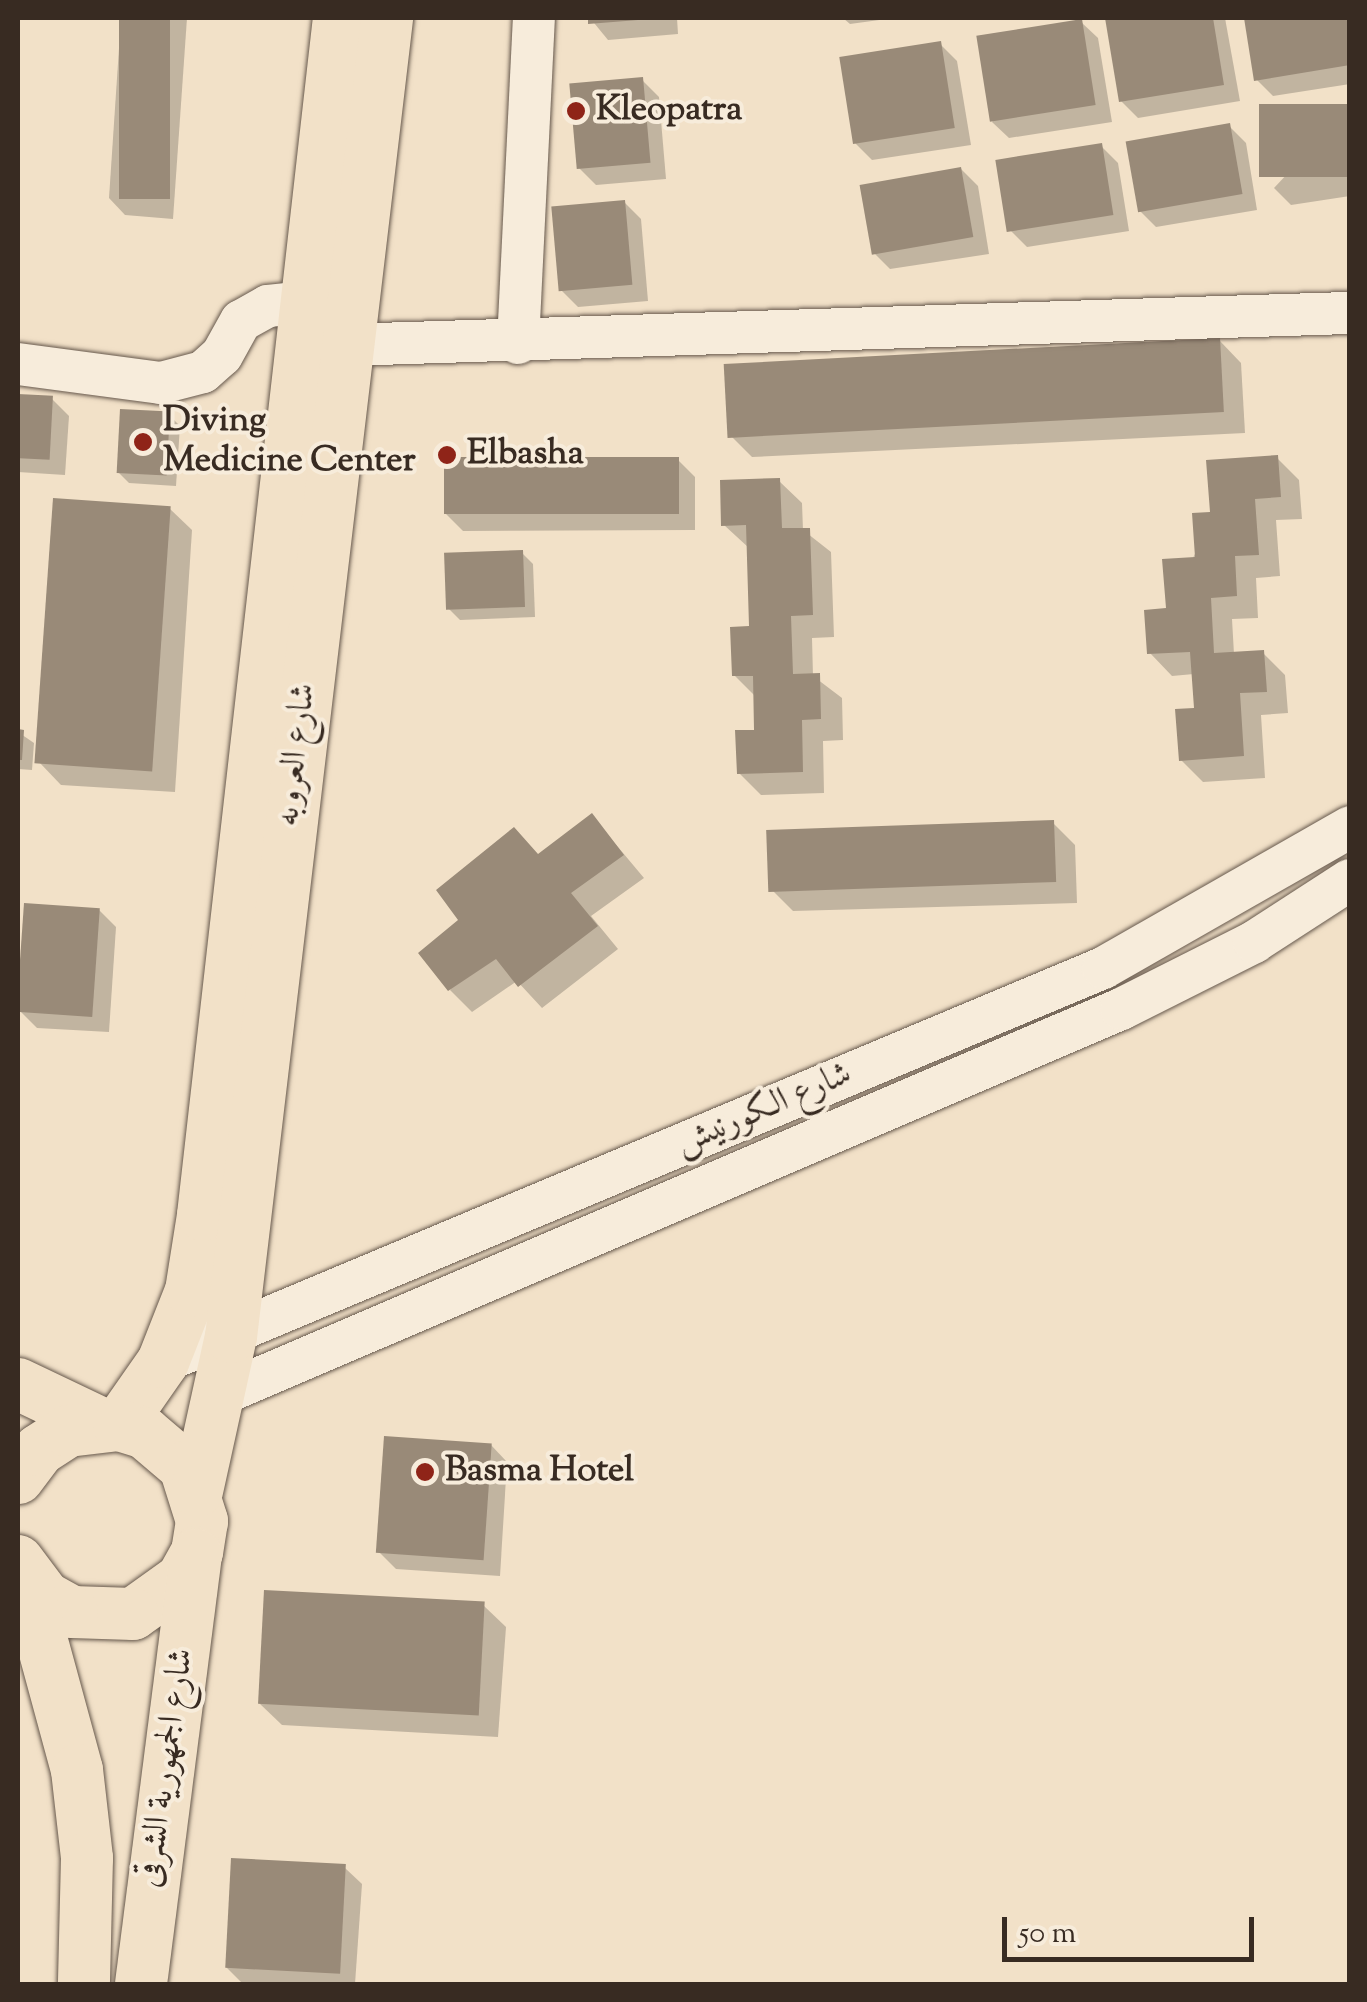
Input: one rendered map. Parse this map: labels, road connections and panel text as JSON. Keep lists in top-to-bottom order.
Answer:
{
  "streets": {
    "main road": ["شارع العروبه", "شارع الجمهورية الشرقى"],
    "street": ["شارع الكورنيش"]
  },
  "crossings": [
    ["شارع العروبه", "شارع الكورنيش"],
    ["شارع العروبه", "شارع الجمهورية الشرقى"]
  ],
  "places": [
    "Kleopatra",
    "Diving Medicine Center",
    "Elbasha",
    "Basma Hotel"
  ],
  "scale_bar": "50 m"
}
